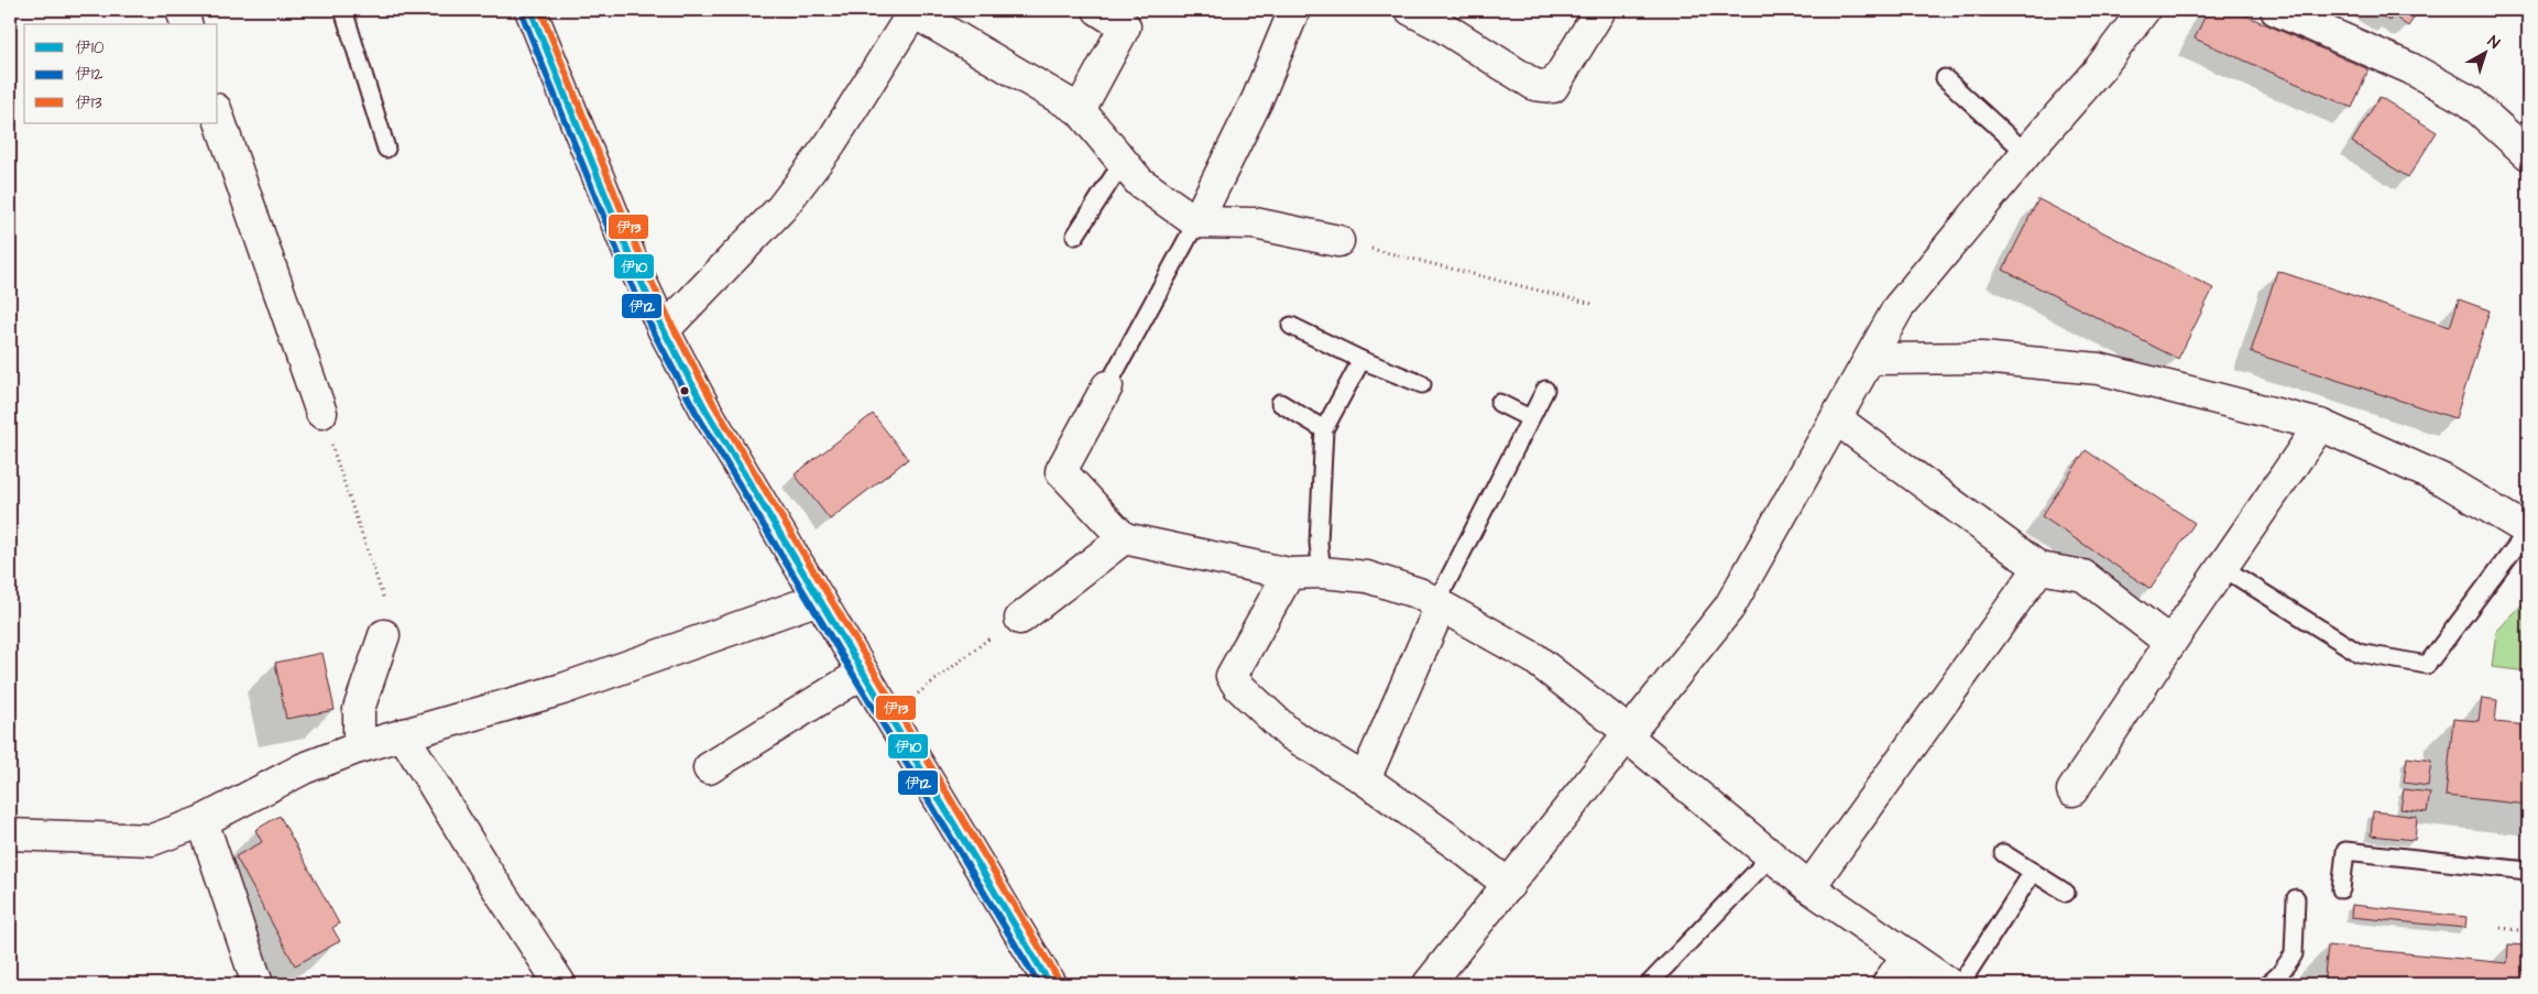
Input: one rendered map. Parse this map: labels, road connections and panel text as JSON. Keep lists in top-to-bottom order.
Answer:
{
  "lines": ["transit line 伊10", "transit line 伊13", "transit line 伊12"],
  "legend": ["伊10", "伊12", "伊13"],
  "north": "top right"
}
